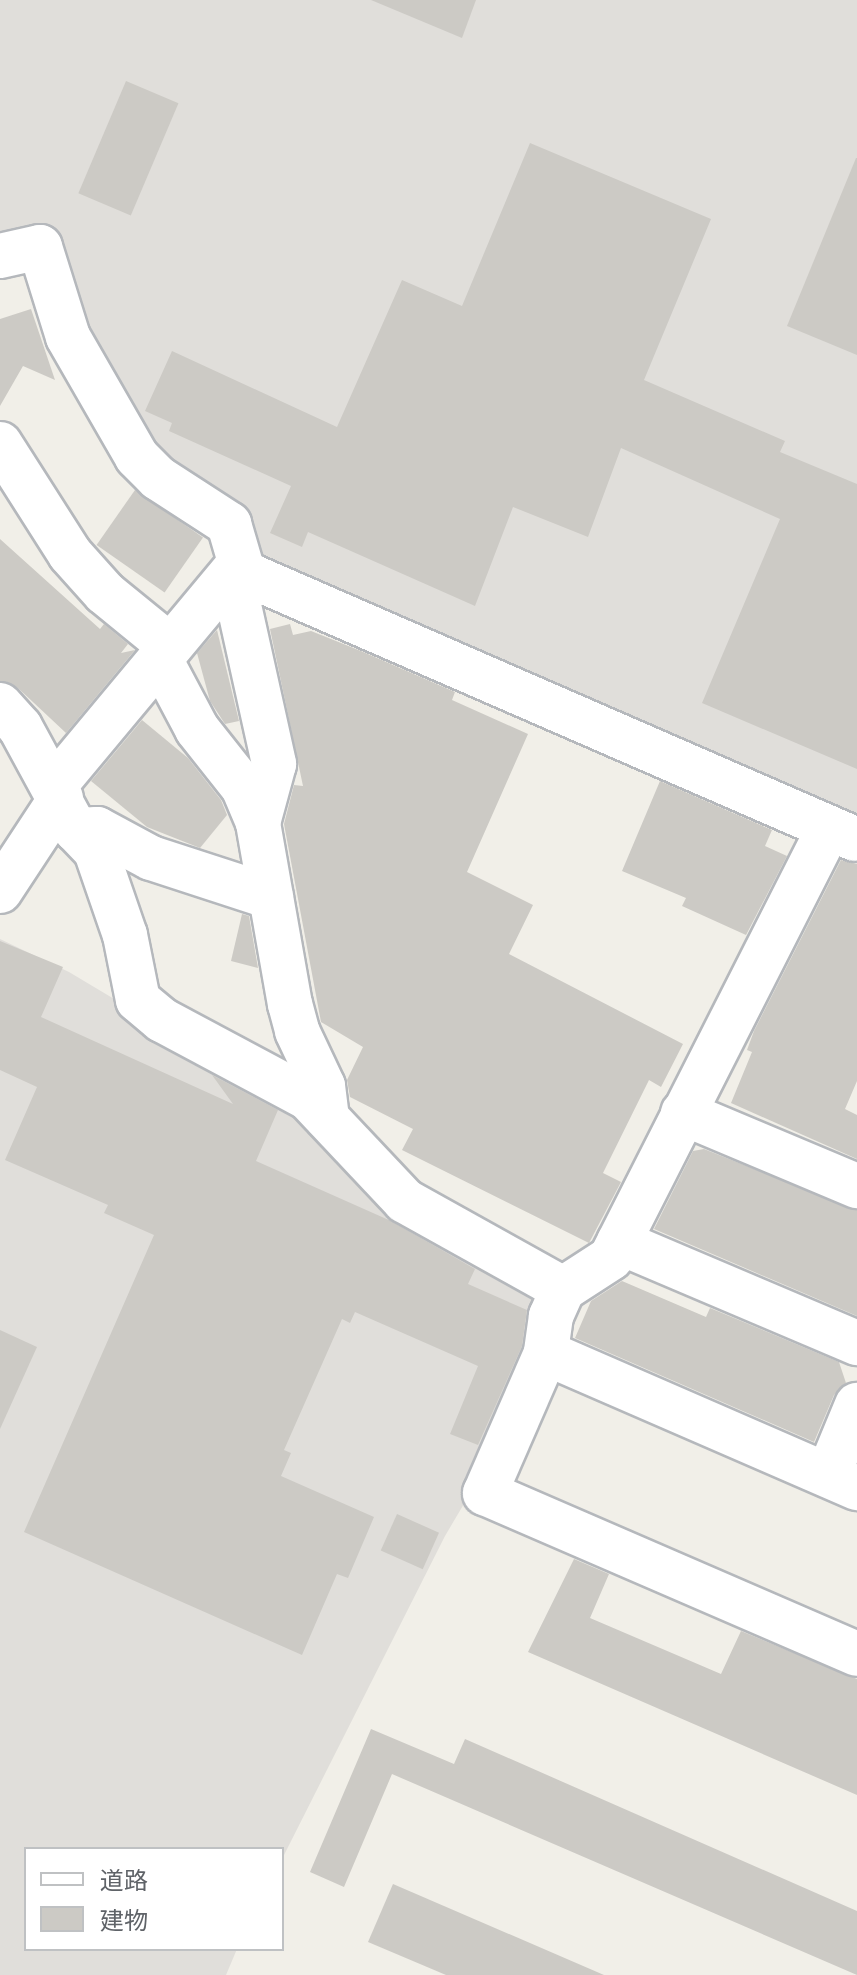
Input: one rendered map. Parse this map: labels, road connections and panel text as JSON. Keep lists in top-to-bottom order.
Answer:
{
  "legend": ["道路", "建物"]
}
